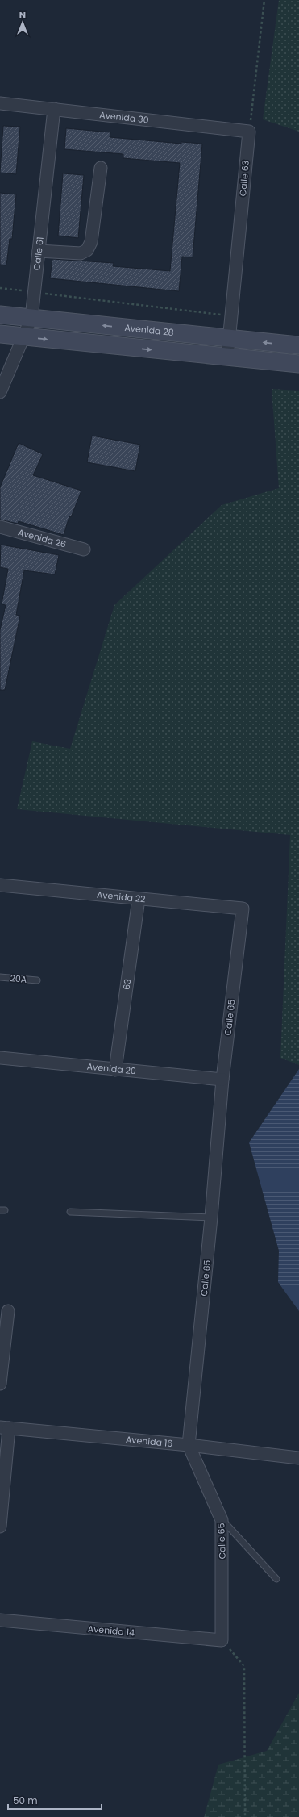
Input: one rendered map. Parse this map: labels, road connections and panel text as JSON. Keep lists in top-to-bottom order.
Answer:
{
  "streets": {
    "main road": ["Avenida 28"],
    "street": [
      "Avenida 30",
      "Calle 63",
      "Calle 61",
      "Avenida 26",
      "Avenida 22",
      "63",
      "Calle 65",
      "Avenida 20",
      "Avenida 16",
      "Avenida 14"
    ],
    "lane": ["20A"]
  },
  "crossings": [
    ["Avenida 30", "Calle 63"],
    ["Avenida 30", "Calle 61"],
    ["Calle 63", "Avenida 28"],
    ["Calle 61", "Avenida 28"],
    ["Avenida 22", "63"],
    ["Avenida 22", "Calle 65"],
    ["63", "Avenida 20"],
    ["Calle 65", "Avenida 20"],
    ["Calle 65", "Avenida 16"],
    ["Calle 65", "Avenida 14"]
  ],
  "scale_bar": "50 m",
  "north": "top"
}
